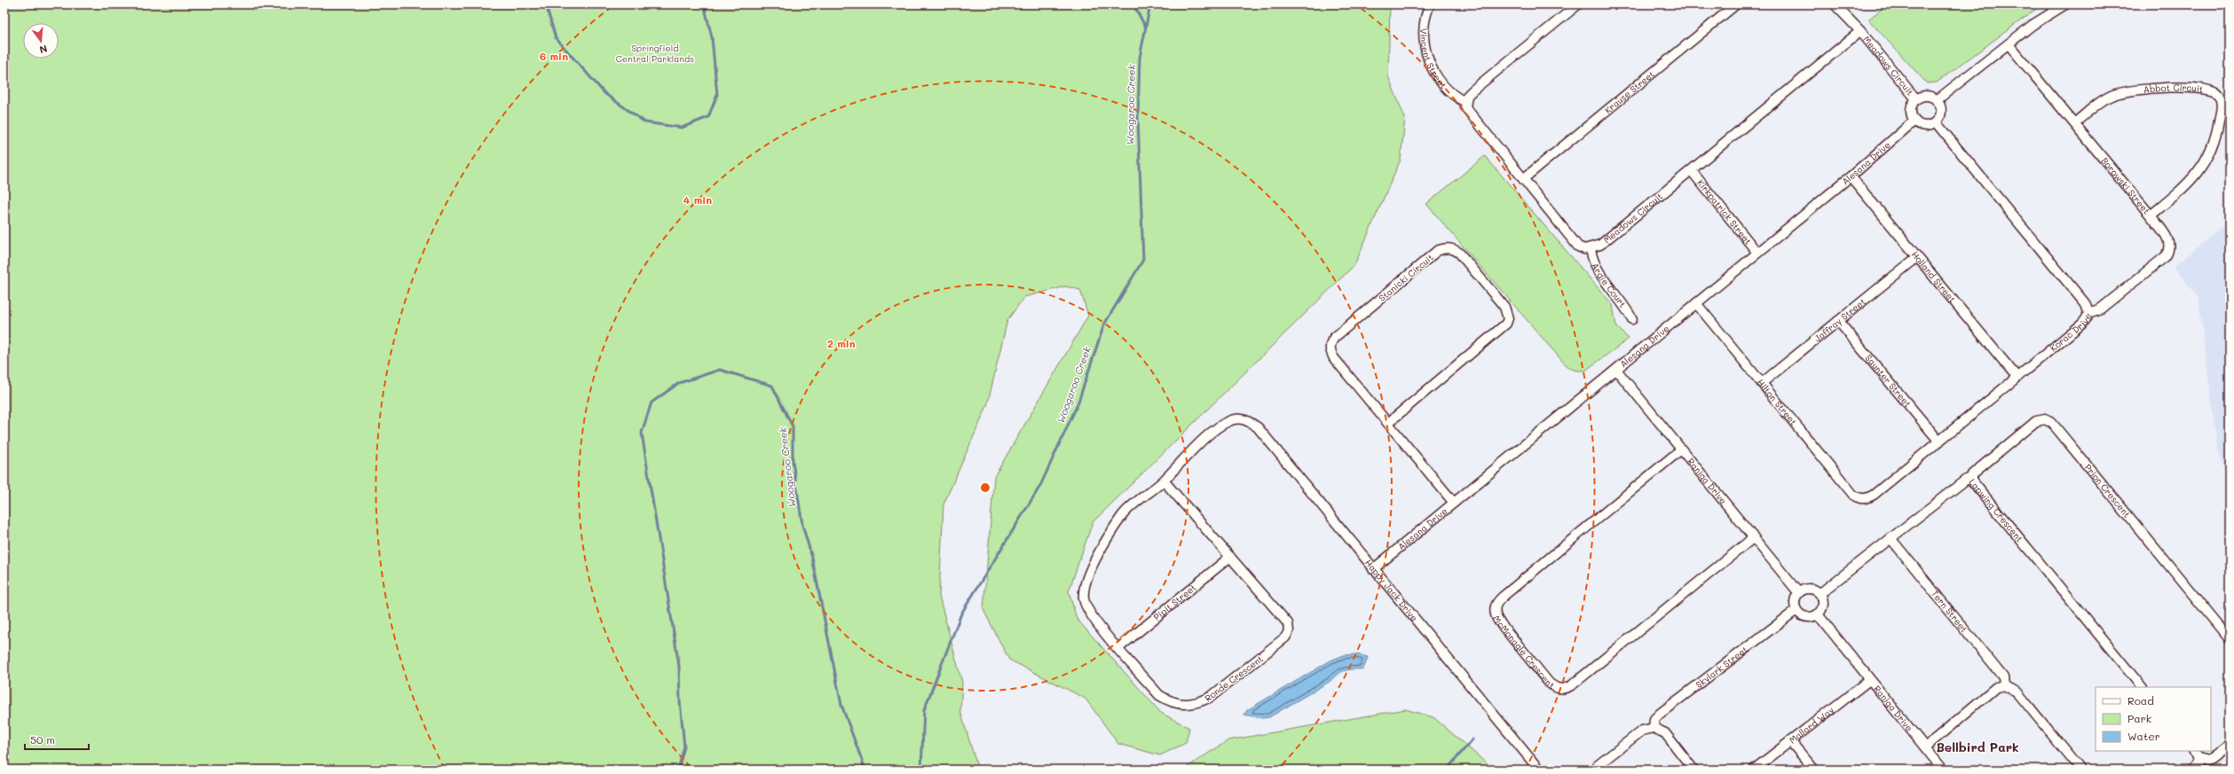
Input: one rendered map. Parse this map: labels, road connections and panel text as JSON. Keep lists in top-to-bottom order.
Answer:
{
  "streets": {
    "street": [
      "Vincent Street",
      "Meadows Circuit",
      "Abbot Circuit",
      "Krause Street",
      "Alesana Drive",
      "Borowski Street",
      "Kirkpatrick Street",
      "Stanicki Circuit",
      "Holland Street",
      "Ardie Court",
      "Jaffray Street",
      "Korac Drive",
      "Saunter Street",
      "Hilton Street",
      "Raniga Drive",
      "Prion Crescent",
      "Lapwing Crescent",
      "Happy Jack Drive",
      "Pipit Street",
      "Tern Street",
      "McMonagle Crescent",
      "Skylark Street",
      "Ronde Crescent",
      "Mallard Way"
    ]
  },
  "crossings": [
    ["Meadows Circuit", "Alesana Drive"],
    ["Meadows Circuit", "Kirkpatrick Street"],
    ["Meadows Circuit", "Ardie Court"],
    ["Meadows Circuit", "Korac Drive"],
    ["Abbot Circuit", "Borowski Street"],
    ["Alesana Drive", "Kirkpatrick Street"],
    ["Alesana Drive", "Stanicki Circuit"],
    ["Alesana Drive", "Holland Street"],
    ["Alesana Drive", "Korac Drive"],
    ["Alesana Drive", "Hilton Street"],
    ["Alesana Drive", "Raniga Drive"],
    ["Alesana Drive", "Happy Jack Drive"],
    ["Borowski Street", "Korac Drive"],
    ["Holland Street", "Jaffray Street"],
    ["Holland Street", "Korac Drive"],
    ["Jaffray Street", "Saunter Street"],
    ["Jaffray Street", "Hilton Street"],
    ["Korac Drive", "Saunter Street"],
    ["Korac Drive", "Hilton Street"],
    ["Raniga Drive", "Lapwing Crescent"],
    ["Raniga Drive", "McMonagle Crescent"],
    ["Raniga Drive", "Skylark Street"],
    ["Raniga Drive", "Mallard Way"],
    ["Prion Crescent", "Lapwing Crescent"],
    ["Lapwing Crescent", "Tern Street"],
    ["Lapwing Crescent", "Skylark Street"],
    ["Happy Jack Drive", "Ronde Crescent"],
    ["Pipit Street", "Ronde Crescent"]
  ],
  "districts": ["Bellbird Park"],
  "water": ["Woogaroo Creek"],
  "parks": ["Springfield Central Parklands"],
  "legend": ["Road", "Park", "Water"],
  "scale_bar": "50 m",
  "north": "bottom",
  "rings": ["6 min", "4 min", "2 min"]
}
